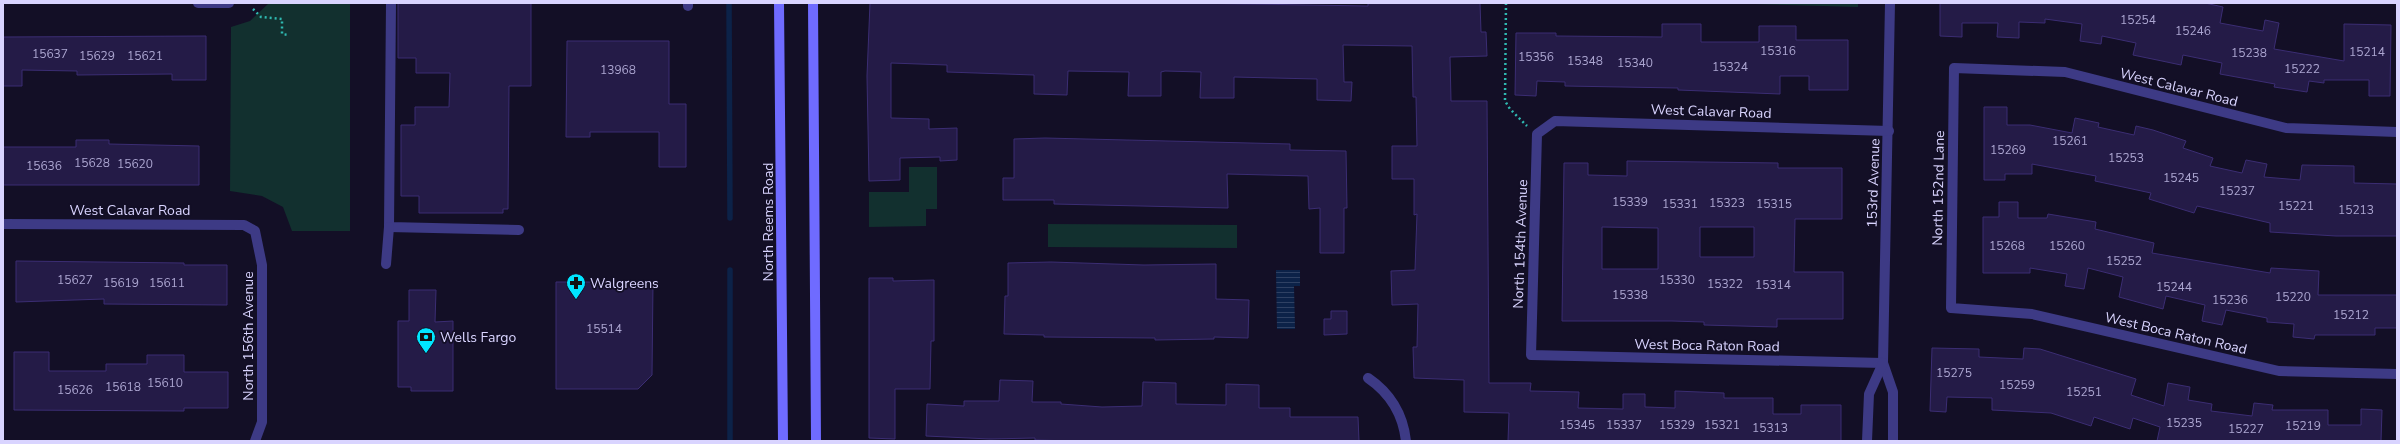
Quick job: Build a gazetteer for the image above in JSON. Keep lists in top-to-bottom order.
{
  "streets": {
    "main road": ["North Reems Road"],
    "street": [
      "West Calavar Road",
      "153rd Avenue",
      "North 152nd Lane",
      "North 154th Avenue",
      "West Boca Raton Road",
      "North 156th Avenue"
    ]
  },
  "crossings": [
    ["West Calavar Road", "153rd Avenue"],
    ["West Calavar Road", "North 152nd Lane"],
    ["West Calavar Road", "North 154th Avenue"],
    ["West Calavar Road", "North 156th Avenue"],
    ["153rd Avenue", "West Boca Raton Road"],
    ["North 152nd Lane", "West Boca Raton Road"],
    ["North 154th Avenue", "West Boca Raton Road"]
  ],
  "places": {
    "pharmacy": ["Walgreens"],
    "bank": ["Wells Fargo"]
  },
  "house_numbers": [
    "15254",
    "15246",
    "15316",
    "15214",
    "15238",
    "15637",
    "15629",
    "15621",
    "15356",
    "15348",
    "15340",
    "15324",
    "15222",
    "13968",
    "15261",
    "15269",
    "15253",
    "15628",
    "15620",
    "15636",
    "15245",
    "15237",
    "15339",
    "15323",
    "15331",
    "15315",
    "15221",
    "15213",
    "15268",
    "15260",
    "15252",
    "15627",
    "15330",
    "15619",
    "15611",
    "15322",
    "15314",
    "15244",
    "15338",
    "15220",
    "15236",
    "15212",
    "15514",
    "15275",
    "15610",
    "15259",
    "15618",
    "15626",
    "15251",
    "15235",
    "15345",
    "15337",
    "15329",
    "15321",
    "15219",
    "15313",
    "15227"
  ]
}
